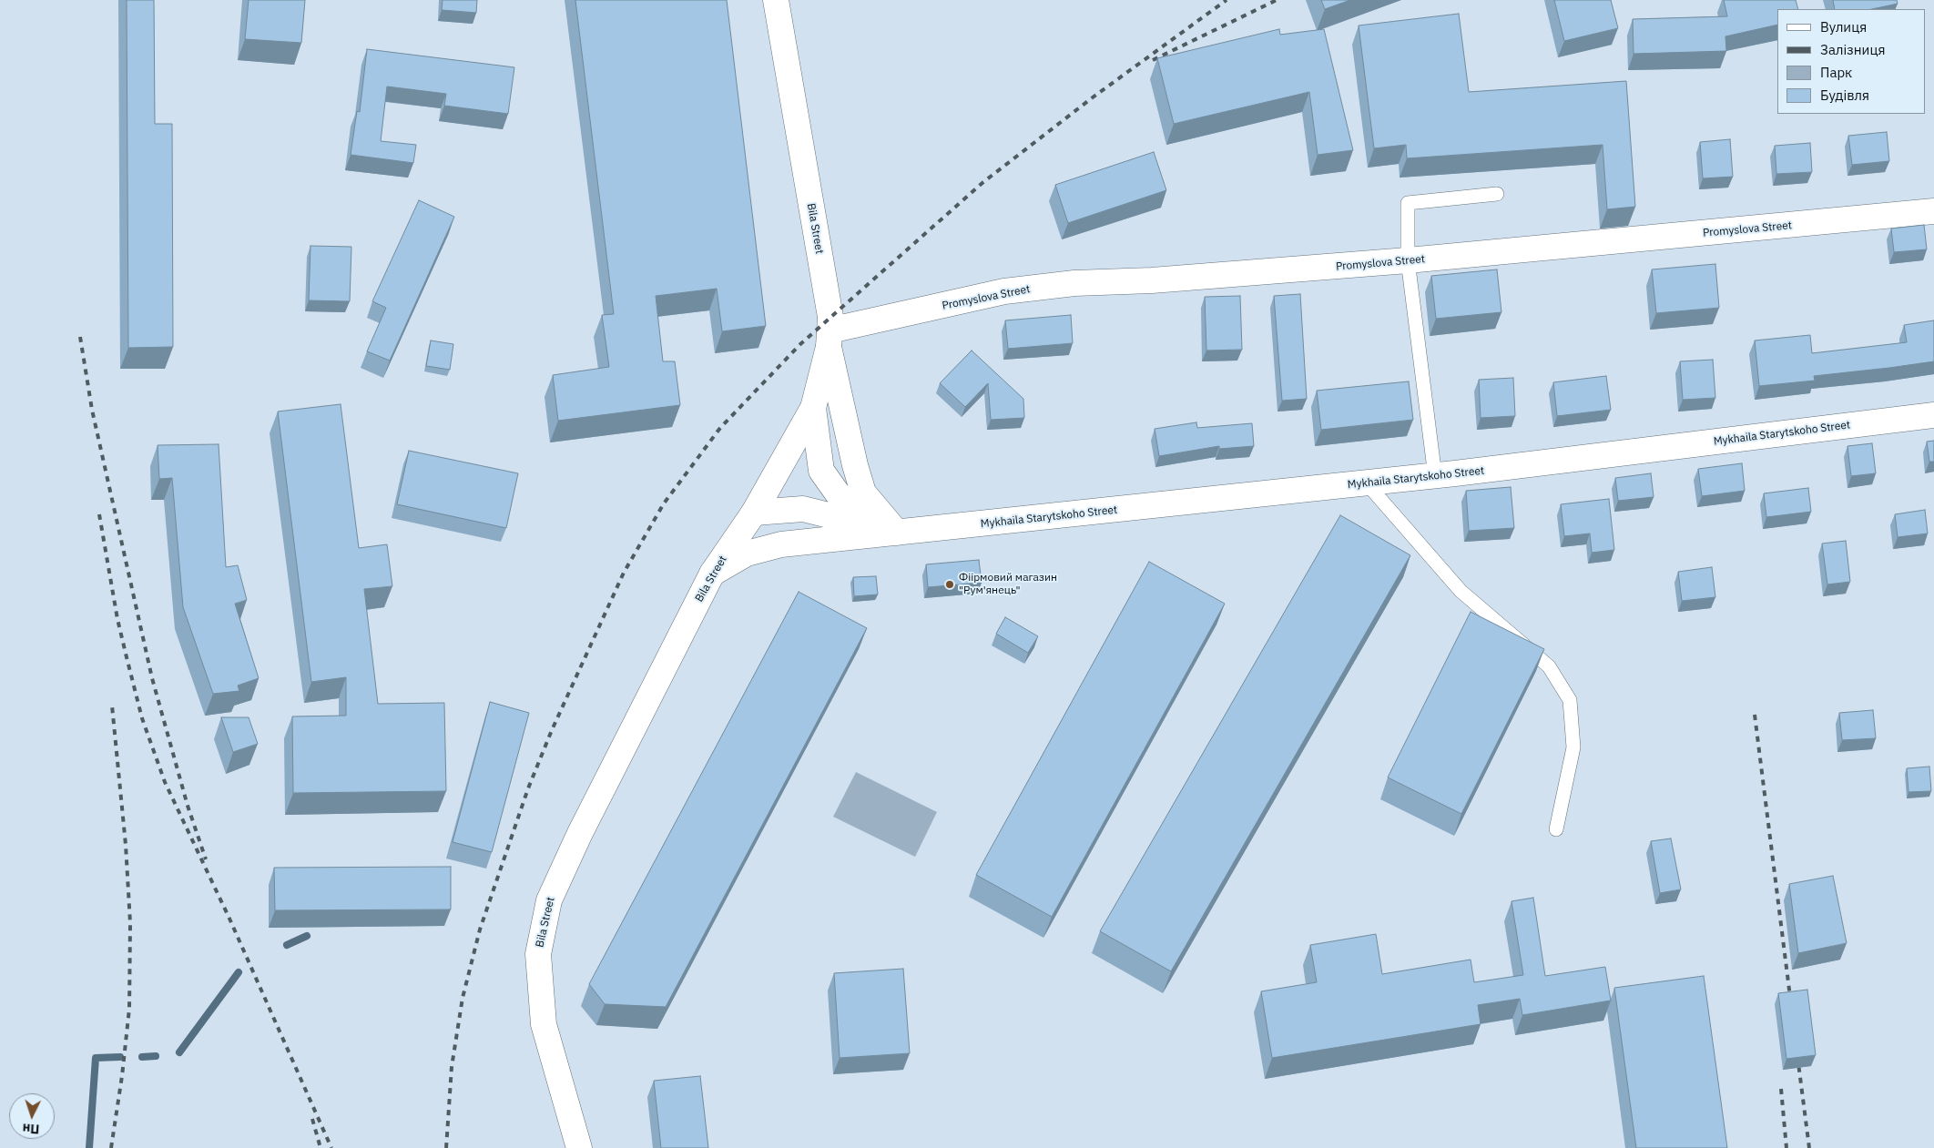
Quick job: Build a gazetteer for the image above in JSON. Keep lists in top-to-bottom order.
{
  "streets": {
    "street": ["Bila Street", "Promyslova Street", "Mykhaila Starytskoho Street"]
  },
  "crossings": [
    ["Bila Street", "Promyslova Street"],
    ["Bila Street", "Mykhaila Starytskoho Street"]
  ],
  "places": ["Фіірмовий магазин \"Рум'янець\""],
  "legend": [
    "Вулиця",
    "Залізниця",
    "Парк",
    "Будівля"
  ],
  "north": "bottom"
}
